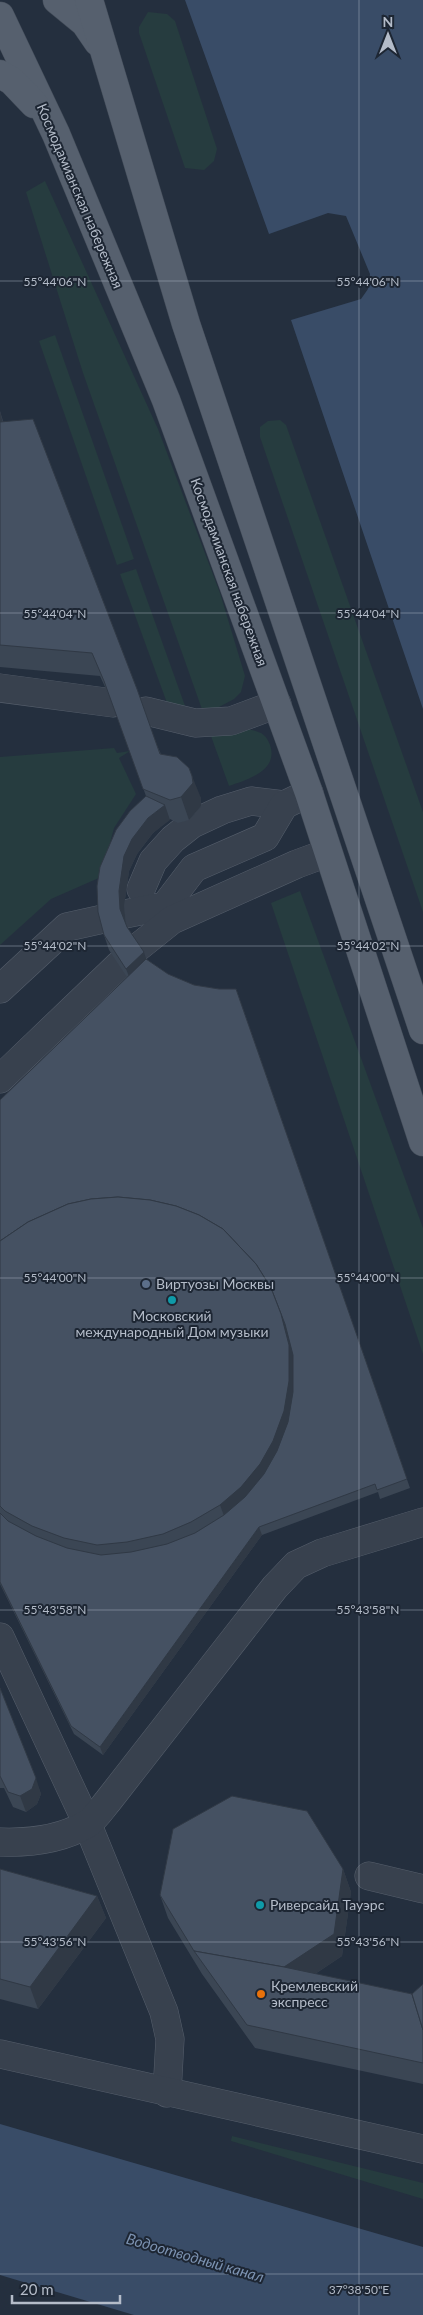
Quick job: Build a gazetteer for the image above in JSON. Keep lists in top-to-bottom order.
{
  "streets": {
    "main road": ["Космодамианская набережная"]
  },
  "water": ["Водоотводный канал"],
  "places": [
    "Виртуозы Москвы",
    "Московский международный Дом музыки",
    "Риверсайд Тауэрс",
    "Кремлевский экспресс"
  ],
  "scale_bar": "20 m",
  "north": "top",
  "coordinates": [
    "55°44'06\"N",
    "55°44'04\"N",
    "55°44'02\"N",
    "55°44'00\"N",
    "55°43'58\"N",
    "55°43'56\"N",
    "37°38'50\"E"
  ]
}
